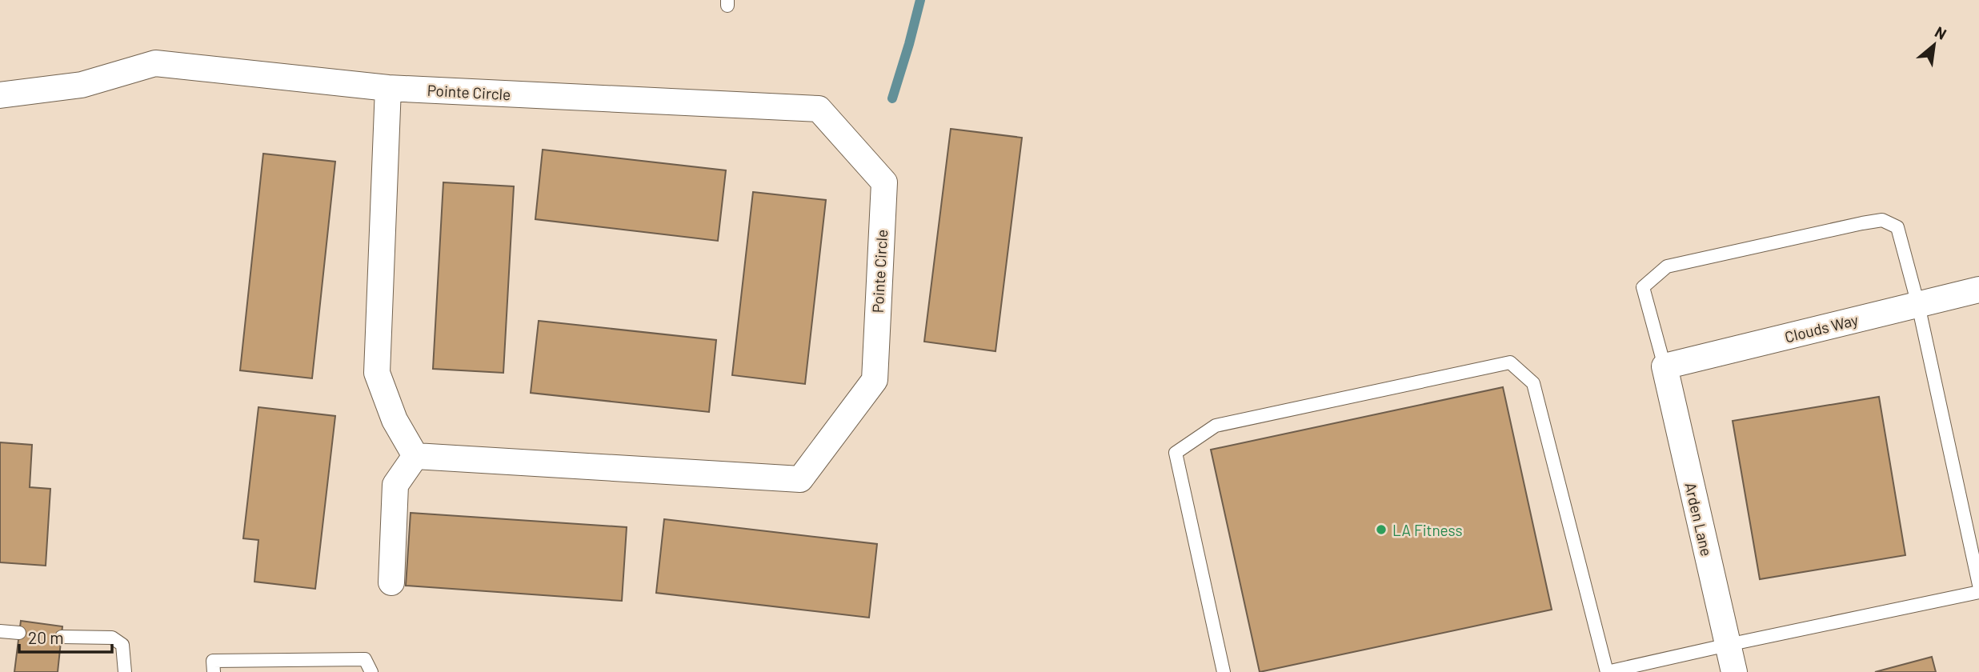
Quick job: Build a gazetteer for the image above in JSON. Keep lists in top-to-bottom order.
{
  "streets": {
    "street": ["Pointe Circle", "Clouds Way", "Arden Lane"]
  },
  "crossings": [
    ["Clouds Way", "Arden Lane"]
  ],
  "places": ["LA Fitness"],
  "scale_bar": "20 m",
  "north": "top right"
}
